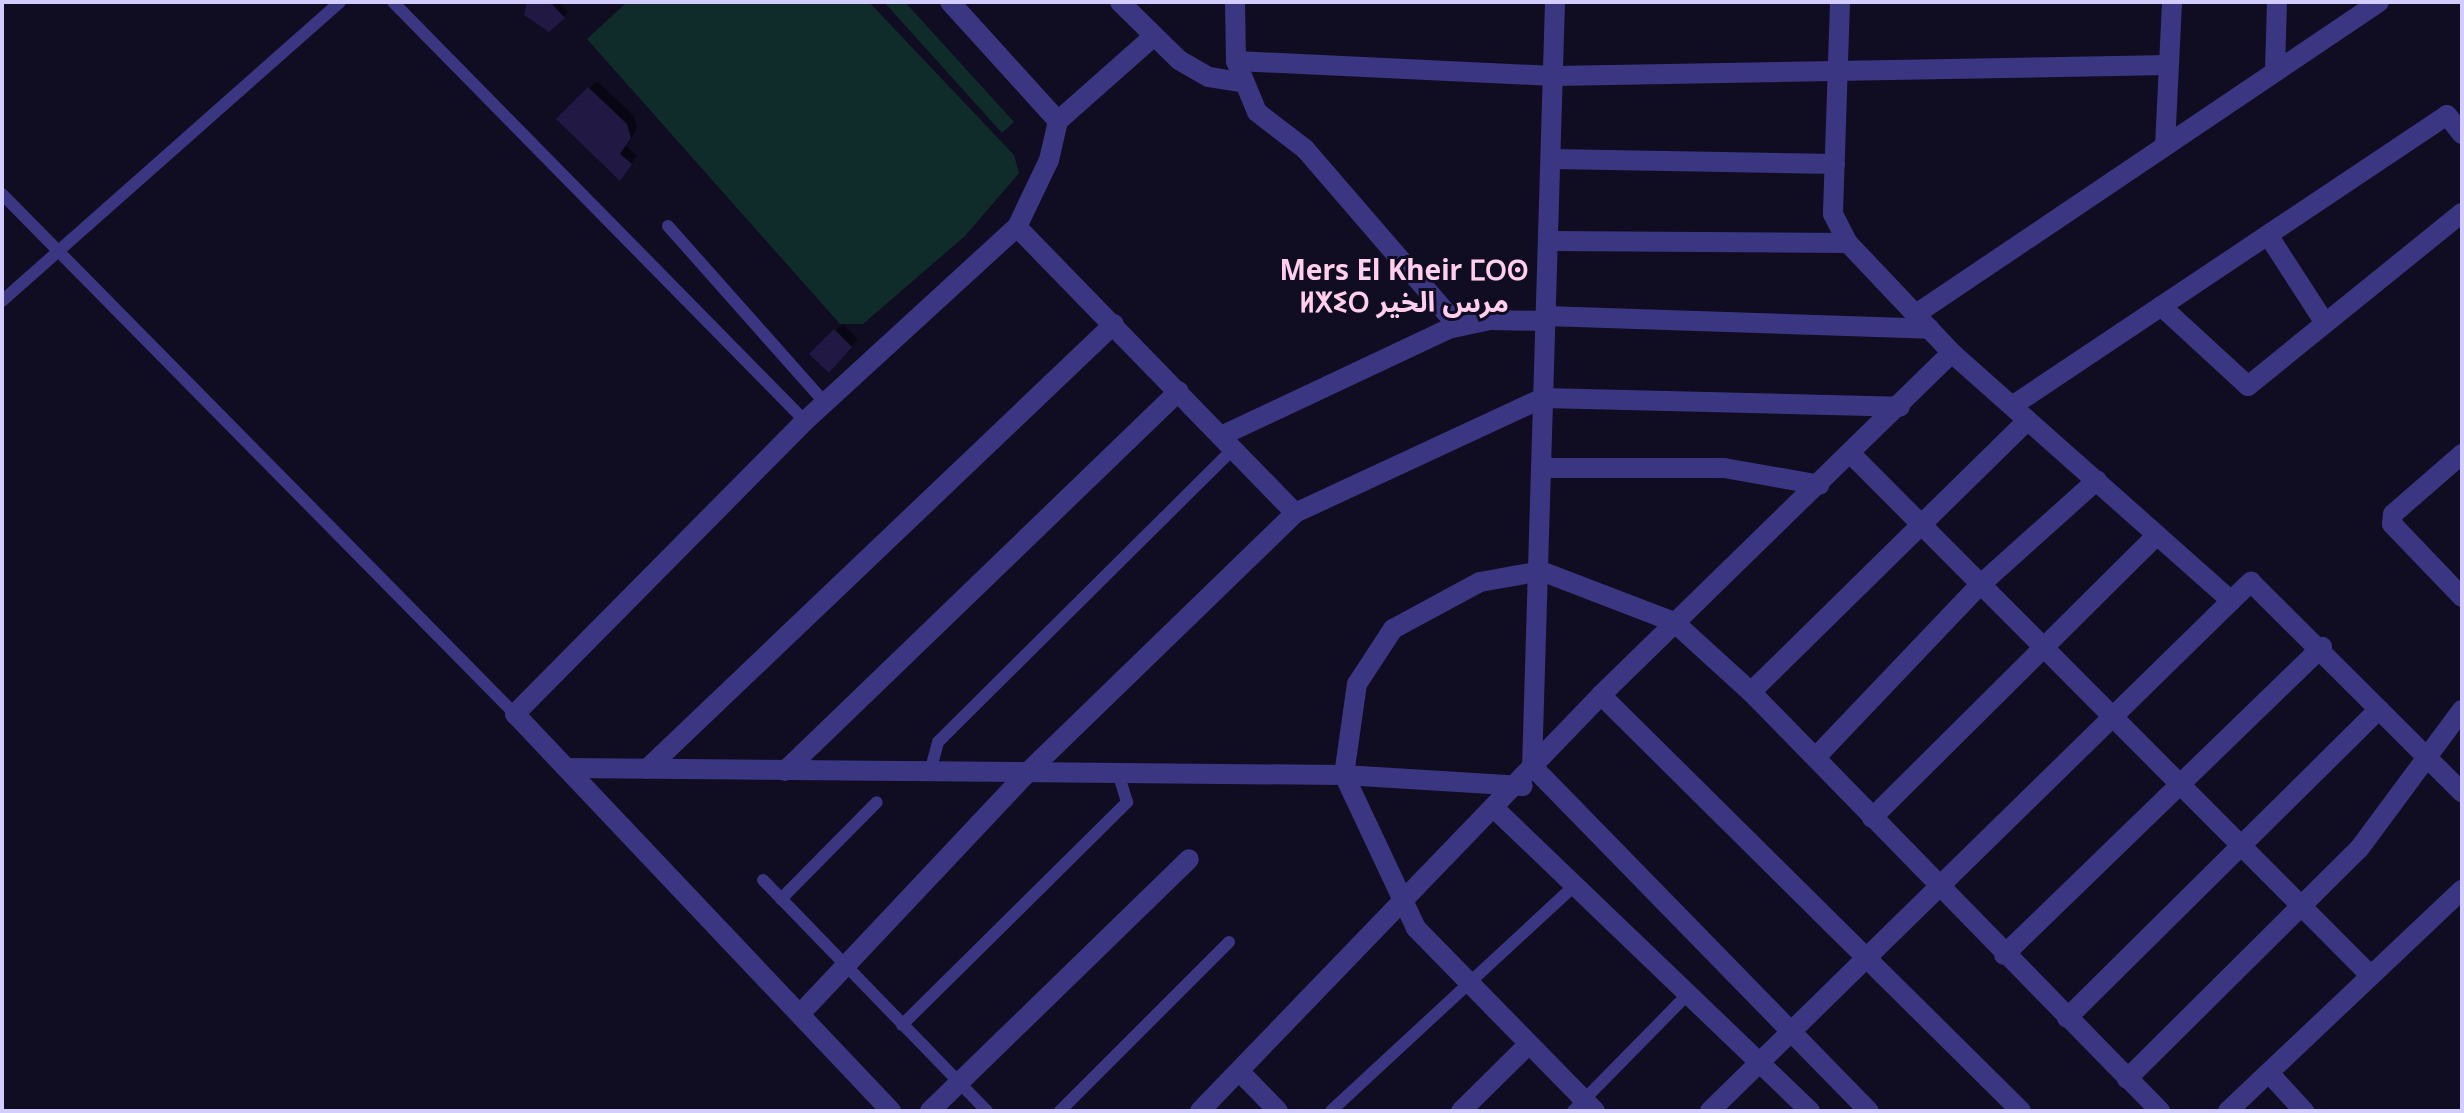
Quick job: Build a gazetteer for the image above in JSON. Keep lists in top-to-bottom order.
{
  "districts": ["Mers El Kheir ⵎⵔⵙ ⵍⵅⵉⵔ مرس الخير"]
}
